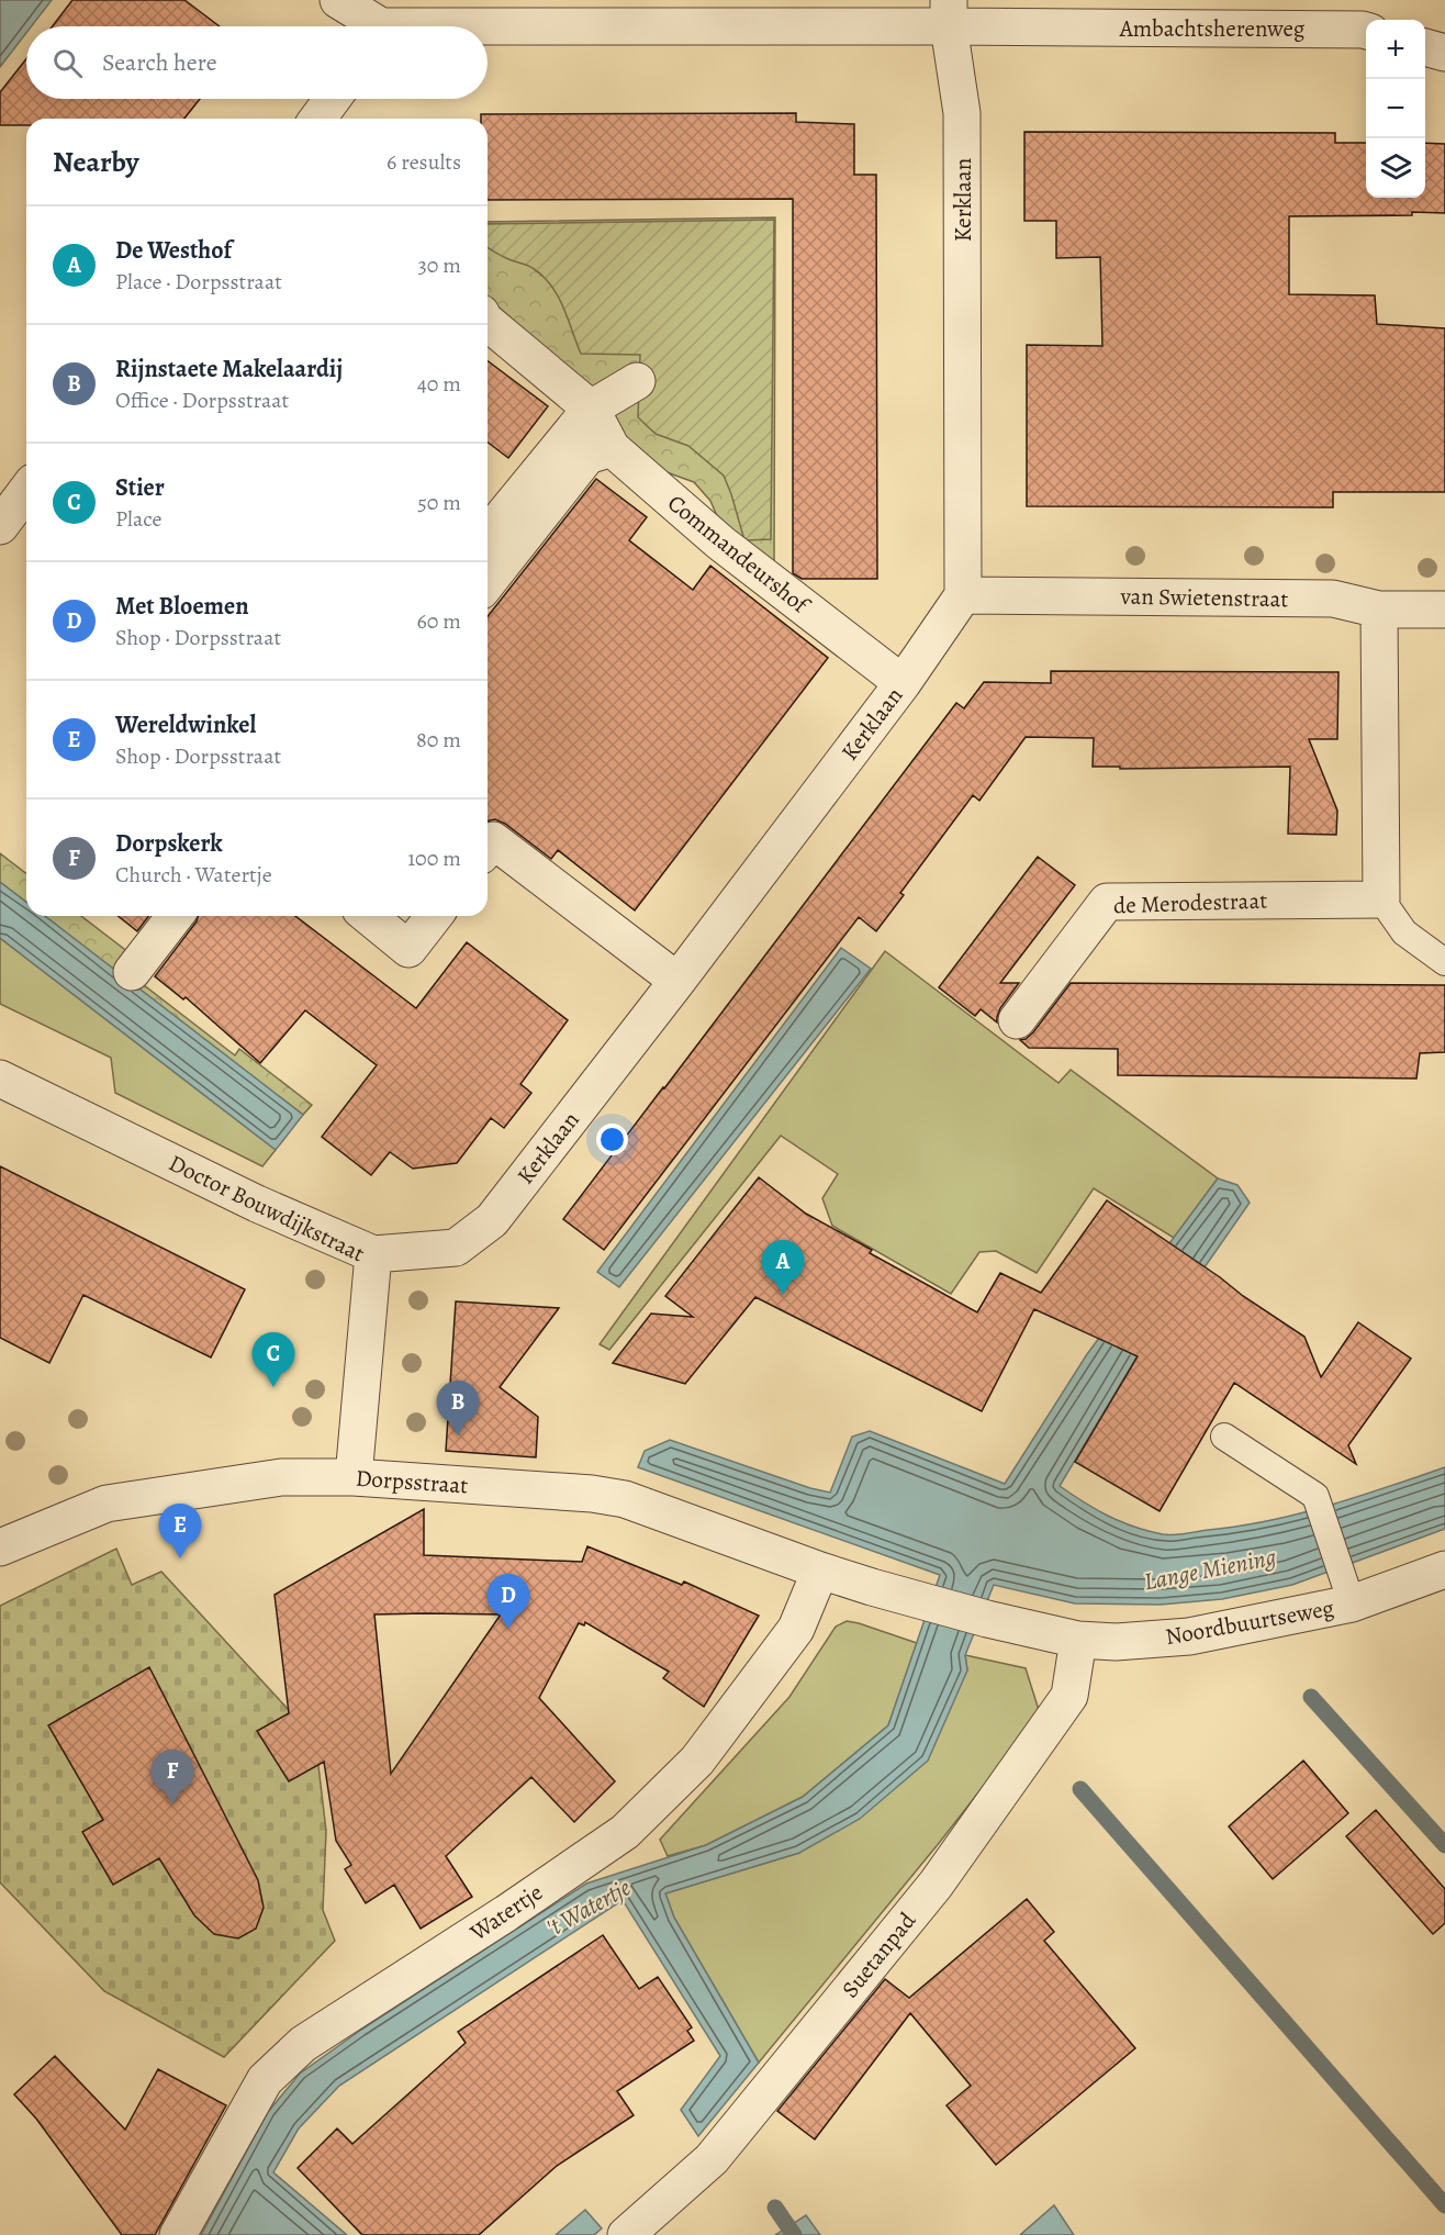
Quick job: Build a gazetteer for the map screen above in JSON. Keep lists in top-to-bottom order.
{
  "streets": {
    "street": [
      "Ambachtsherenweg",
      "Kerklaan",
      "Commandeurshof",
      "van Swietenstraat",
      "de Merodestraat",
      "Doctor Bouwdijkstraat",
      "Dorpsstraat",
      "Noordbuurtseweg",
      "Watertje",
      "Suetanpad"
    ]
  },
  "crossings": [
    ["Ambachtsherenweg", "Kerklaan"],
    ["Kerklaan", "Commandeurshof"],
    ["Kerklaan", "van Swietenstraat"],
    ["Kerklaan", "Doctor Bouwdijkstraat"],
    ["Doctor Bouwdijkstraat", "Dorpsstraat"],
    ["Dorpsstraat", "Noordbuurtseweg"],
    ["Dorpsstraat", "Watertje"],
    ["Noordbuurtseweg", "Watertje"],
    ["Noordbuurtseweg", "Suetanpad"]
  ],
  "water": ["Lange Miening", "'t Watertje"],
  "page": {
    "map_buttons": ["+", "−"],
    "search": "Search here",
    "heading": ["Nearby", "6 results"],
    "list": [
      {
        "mark": "A",
        "name": "De Westhof",
        "note": "Place · Dorpsstraat",
        "value": "30 m"
      },
      {
        "mark": "B",
        "name": "Rijnstaete Makelaardij",
        "note": "Office · Dorpsstraat",
        "value": "40 m"
      },
      {
        "mark": "C",
        "name": "Stier",
        "note": "Place",
        "value": "50 m"
      },
      {
        "mark": "D",
        "name": "Met Bloemen",
        "note": "Shop · Dorpsstraat",
        "value": "60 m"
      },
      {
        "mark": "E",
        "name": "Wereldwinkel",
        "note": "Shop · Dorpsstraat",
        "value": "80 m"
      },
      {
        "mark": "F",
        "name": "Dorpskerk",
        "note": "Church · Watertje",
        "value": "100 m"
      }
    ],
    "pins": [
      "A",
      "C",
      "B",
      "E",
      "D",
      "F"
    ]
  }
}
